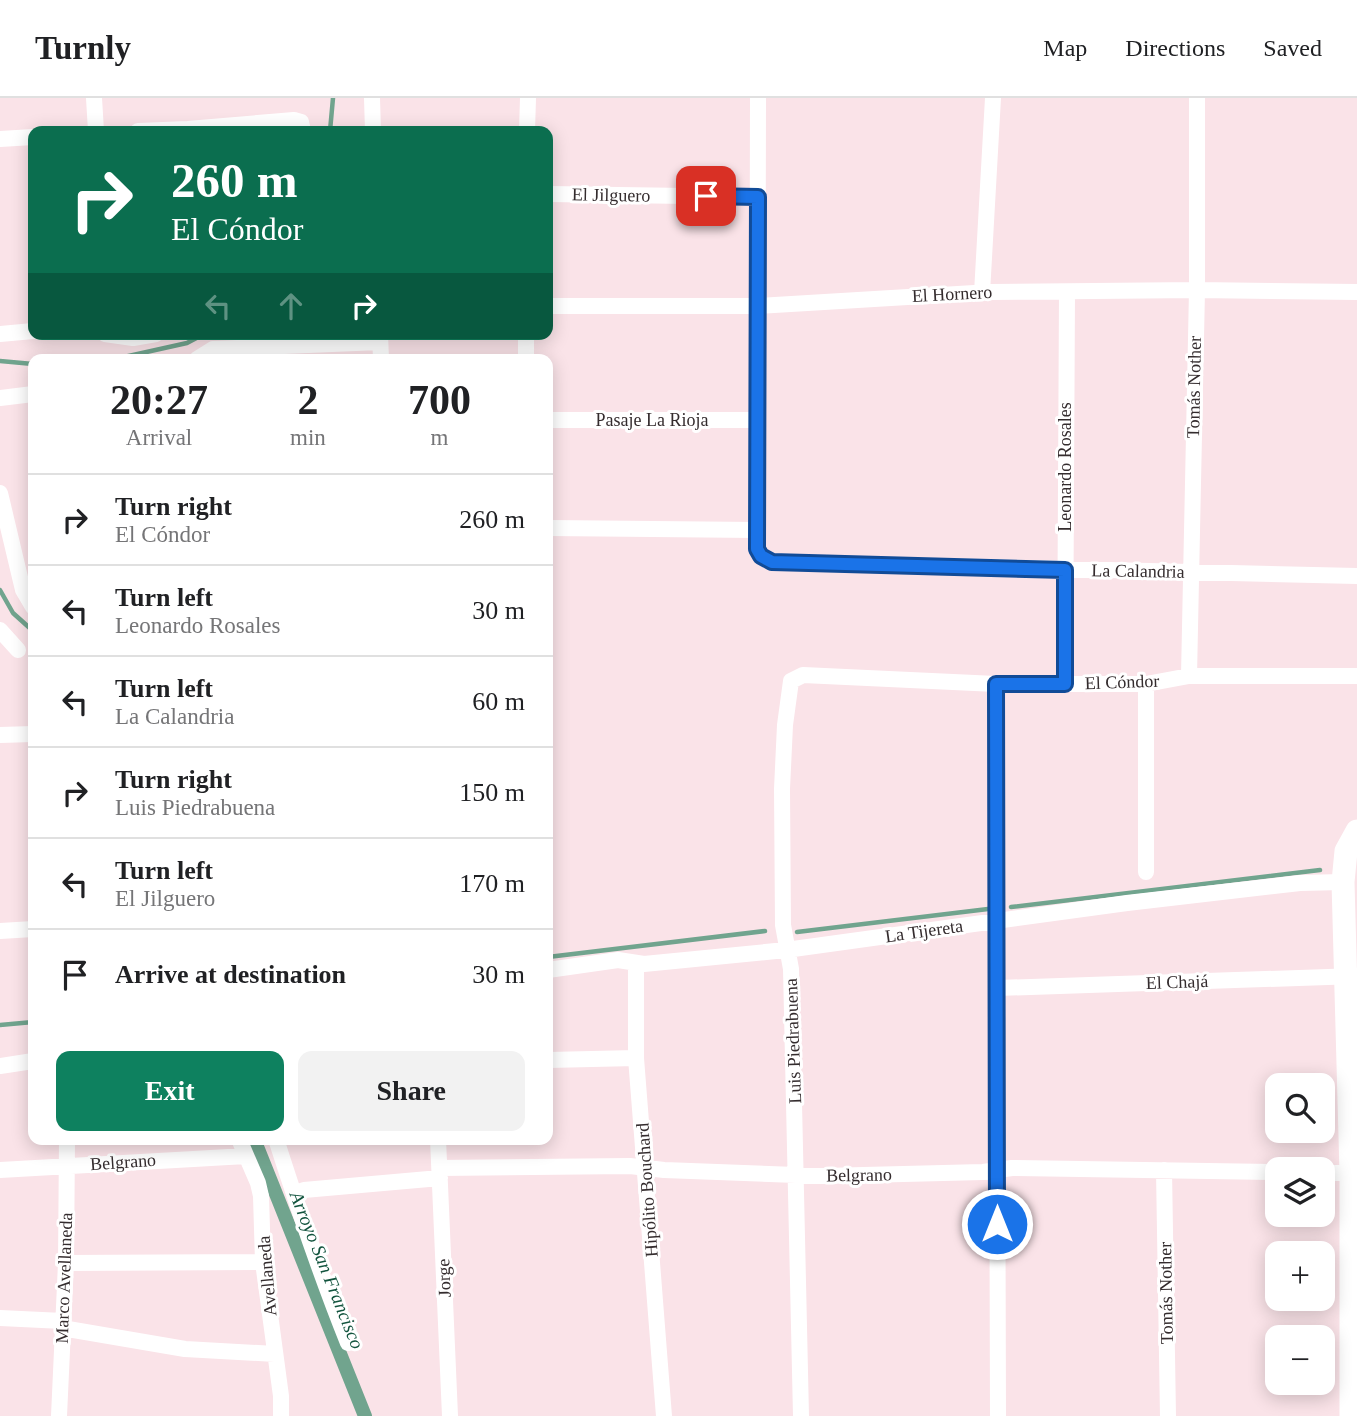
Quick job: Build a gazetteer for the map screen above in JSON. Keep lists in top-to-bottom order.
{
  "streets": {
    "street": [
      "El Jilguero",
      "El Hornero",
      "Tomás Nother",
      "Pasaje La Rioja",
      "Leonardo Rosales",
      "La Calandria",
      "El Cóndor",
      "La Tijereta",
      "El Chajá",
      "Luis Piedrabuena",
      "Belgrano",
      "Hipólito Bouchard",
      "Avellaneda",
      "Marco Avellaneda",
      "Jorge"
    ]
  },
  "crossings": [
    ["El Hornero", "Tomás Nother"],
    ["El Hornero", "Leonardo Rosales"],
    ["Tomás Nother", "La Calandria"],
    ["Tomás Nother", "El Cóndor"],
    ["Tomás Nother", "Belgrano"],
    ["Leonardo Rosales", "La Calandria"],
    ["Leonardo Rosales", "El Cóndor"],
    ["El Cóndor", "Luis Piedrabuena"],
    ["La Tijereta", "Luis Piedrabuena"],
    ["La Tijereta", "Hipólito Bouchard"],
    ["Luis Piedrabuena", "Belgrano"],
    ["Belgrano", "Hipólito Bouchard"],
    ["Belgrano", "Avellaneda"],
    ["Belgrano", "Marco Avellaneda"],
    ["Belgrano", "Jorge"]
  ],
  "water": ["Arroyo San Francisco"],
  "page": {
    "header": "Turnly",
    "nav": ["Map", "Directions", "Saved"],
    "turn": ["260 m", "El Cóndor"],
    "eta": [
      "20:27",
      "Arrival",
      "2",
      "min",
      "700",
      "m"
    ],
    "list": [
      {
        "name": "Turn right",
        "note": "El Cóndor",
        "value": "260 m"
      },
      {
        "name": "Turn left",
        "note": "Leonardo Rosales",
        "value": "30 m"
      },
      {
        "name": "Turn left",
        "note": "La Calandria",
        "value": "60 m"
      },
      {
        "name": "Turn right",
        "note": "Luis Piedrabuena",
        "value": "150 m"
      },
      {
        "name": "Turn left",
        "note": "El Jilguero",
        "value": "170 m"
      },
      {
        "name": "Arrive at destination",
        "value": "30 m"
      }
    ],
    "buttons": ["Exit", "Share"],
    "map_buttons": ["+", "−"]
  }
}
